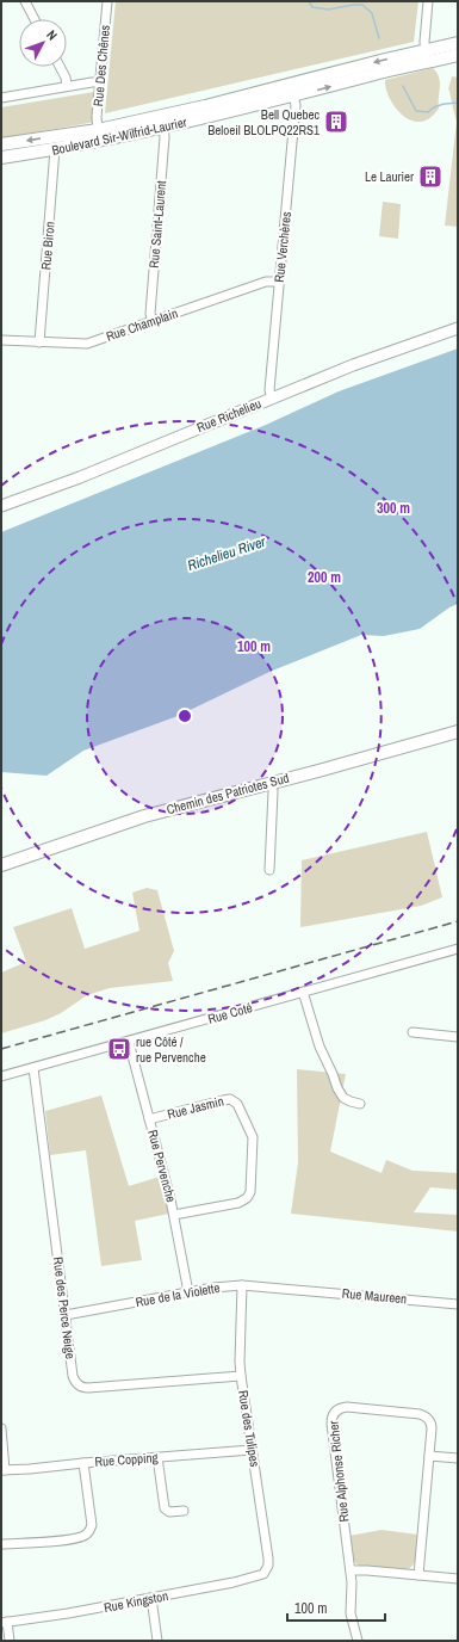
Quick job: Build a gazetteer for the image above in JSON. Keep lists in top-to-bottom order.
{
  "streets": {
    "main road": ["Boulevard Sir-Wilfrid-Laurier", "Rue Richelieu", "Chemin des Patriotes Sud"],
    "street": [
      "Rue Des Chênes",
      "Rue Saint-Laurent",
      "Rue Biron",
      "Rue Verchères",
      "Rue Champlain",
      "Rue Coté",
      "Rue Jasmin",
      "Rue Pervenche",
      "Rue de la Violette",
      "Rue Maureen",
      "Rue des Perce Neige",
      "Rue des Tulipes",
      "Rue Copping",
      "Rue Alphonse Richer",
      "Rue Kingston"
    ]
  },
  "crossings": [
    ["Rue Des Chênes", "Boulevard Sir-Wilfrid-Laurier"],
    ["Boulevard Sir-Wilfrid-Laurier", "Rue Saint-Laurent"],
    ["Boulevard Sir-Wilfrid-Laurier", "Rue Biron"],
    ["Boulevard Sir-Wilfrid-Laurier", "Rue Verchères"],
    ["Rue Saint-Laurent", "Rue Champlain"],
    ["Rue Biron", "Rue Champlain"],
    ["Rue Verchères", "Rue Champlain"],
    ["Rue Verchères", "Rue Richelieu"],
    ["Rue Coté", "Rue Pervenche"],
    ["Rue Coté", "Rue des Perce Neige"],
    ["Rue Jasmin", "Rue Pervenche"],
    ["Rue Pervenche", "Rue de la Violette"],
    ["Rue de la Violette", "Rue Maureen"],
    ["Rue de la Violette", "Rue des Perce Neige"],
    ["Rue de la Violette", "Rue des Tulipes"],
    ["Rue des Perce Neige", "Rue des Tulipes"],
    ["Rue des Tulipes", "Rue Copping"],
    ["Rue des Tulipes", "Rue Kingston"]
  ],
  "water": ["Richelieu River"],
  "places": {
    "building": ["Bell Quebec Beloeil BLOLPQ22RS1", "Le Laurier"],
    "bus stop": ["rue Côté / rue Pervenche"]
  },
  "scale_bar": "100 m",
  "north": "top right",
  "rings": ["300 m", "200 m", "100 m"]
}
